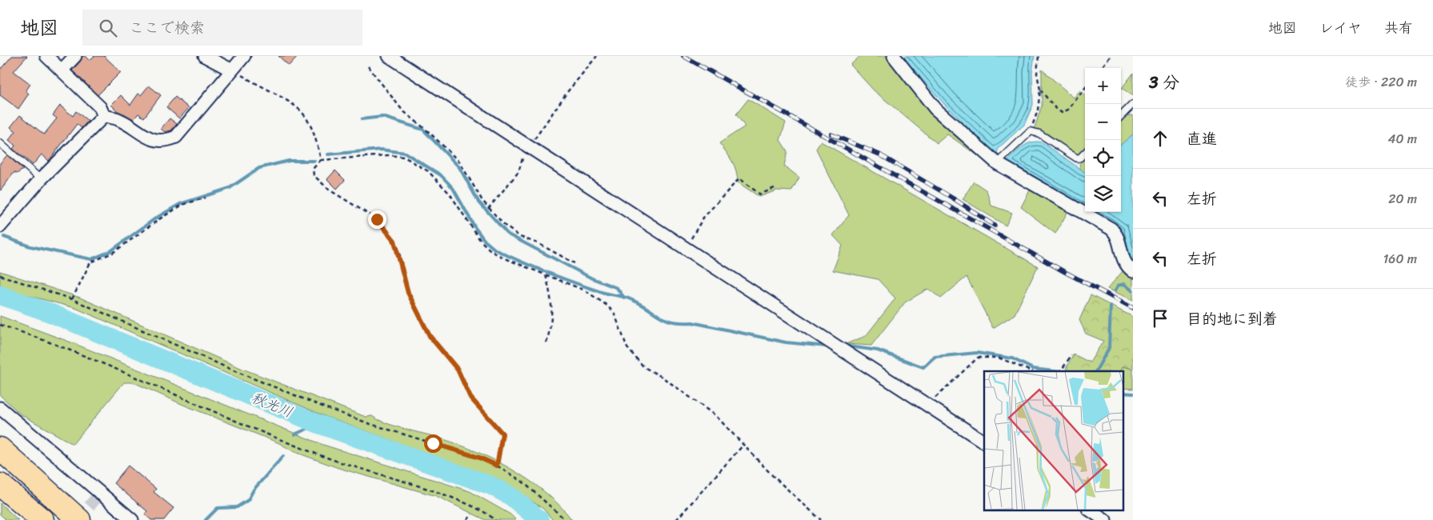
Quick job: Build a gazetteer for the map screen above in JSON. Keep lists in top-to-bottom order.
{
  "water": ["秋光川"],
  "page": {
    "header": "地図",
    "search": "ここで検索",
    "nav": ["地図", "レイヤ", "共有"],
    "heading": ["3 分", "徒歩 · 220 m"],
    "map_buttons": ["+", "−"],
    "list": [
      ["直進", "40 m"],
      ["左折", "20 m"],
      ["左折", "160 m"],
      "目的地に到着"
    ]
  }
}
